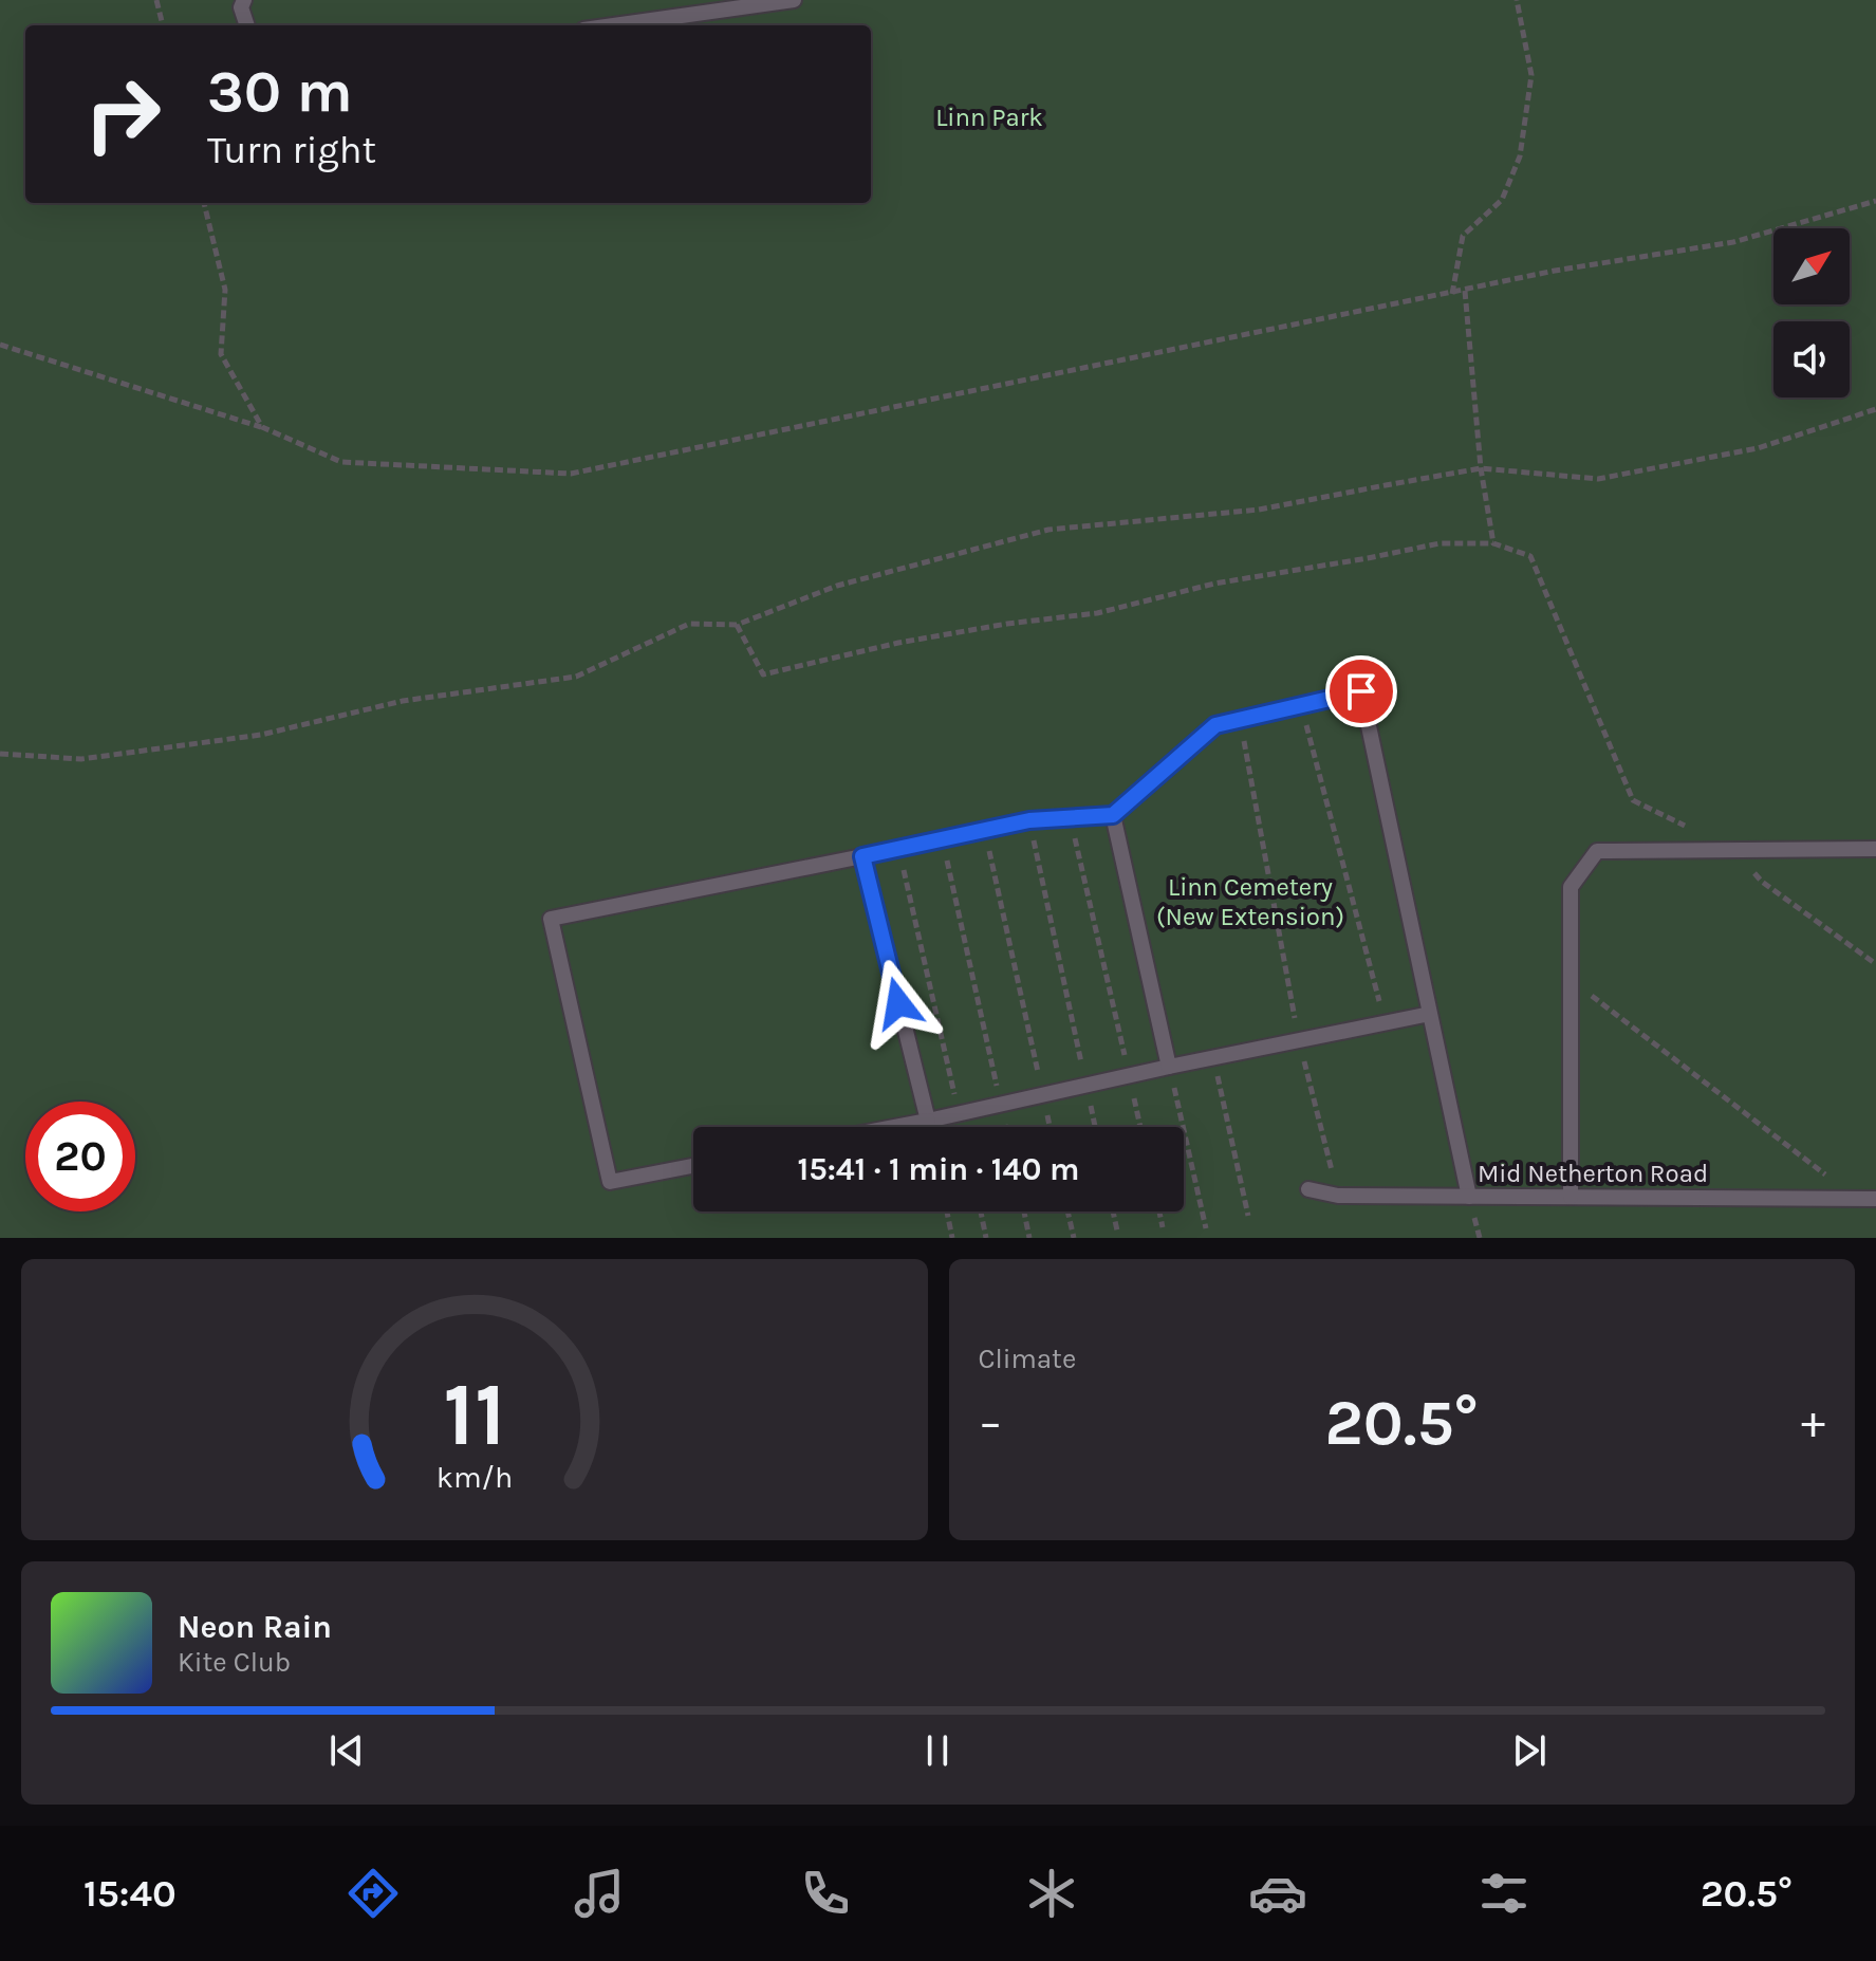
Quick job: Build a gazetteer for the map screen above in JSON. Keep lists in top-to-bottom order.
{
  "streets": {
    "lane": ["Mid Netherton Road"]
  },
  "parks": ["Linn Park", "Linn Cemetery (New Extension)"],
  "north": "top right",
  "page": {
    "turn": ["30 m", "Turn right"],
    "limit": "20",
    "trip": "15:41 · 1 min · 140 m",
    "tile": "Climate",
    "heat": ["−", "20.5°", "+"],
    "song": ["Neon Rain", "Kite Club"],
    "tabs": ["15:40", "20.5°"],
    "gauge": ["11", "km/h"]
  }
}
